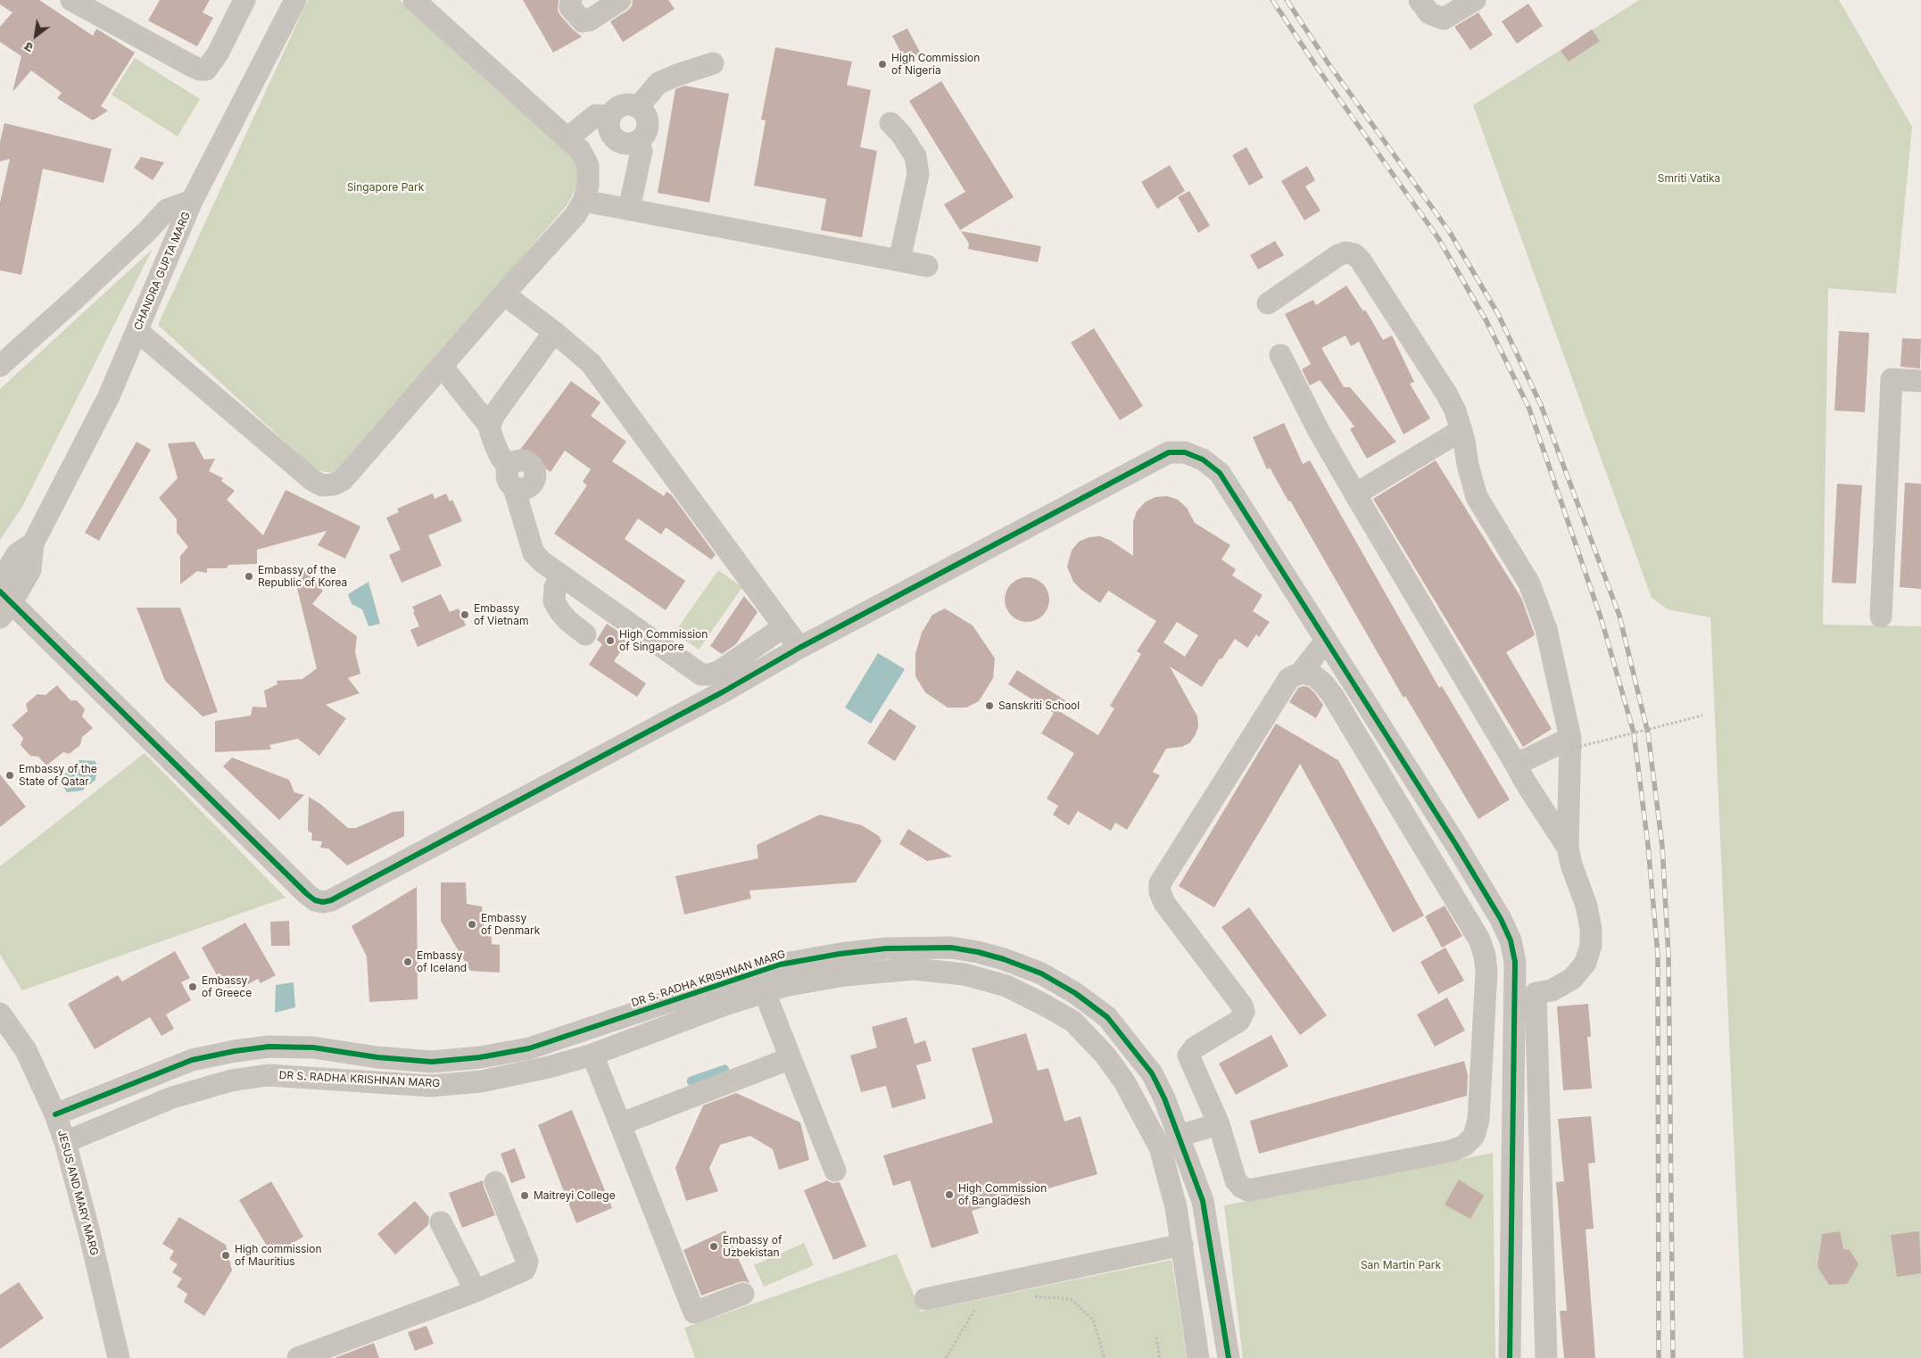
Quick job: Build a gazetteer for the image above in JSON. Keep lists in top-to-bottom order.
{
  "streets": {
    "street": ["CHANDRA GUPTA MARG", "DR S. RADHA KRISHNAN MARG", "JESUS AND MARY MARG"]
  },
  "crossings": [
    ["DR S. RADHA KRISHNAN MARG", "JESUS AND MARY MARG"]
  ],
  "parks": ["Smriti Vatika", "Singapore Park", "San Martin Park"],
  "places": [
    "High Commission of Nigeria",
    "Embassy of the Republic of Korea",
    "Embassy of Vietnam",
    "High Commission of Singapore",
    "Sanskriti School",
    "Embassy of the State of Qatar",
    "Embassy of Denmark",
    "Embassy of Iceland",
    "Embassy of Greece",
    "High Commission of Bangladesh",
    "Maitreyi College",
    "Embassy of Uzbekistan",
    "High commission of Mauritius"
  ],
  "north": "bottom left"
}
